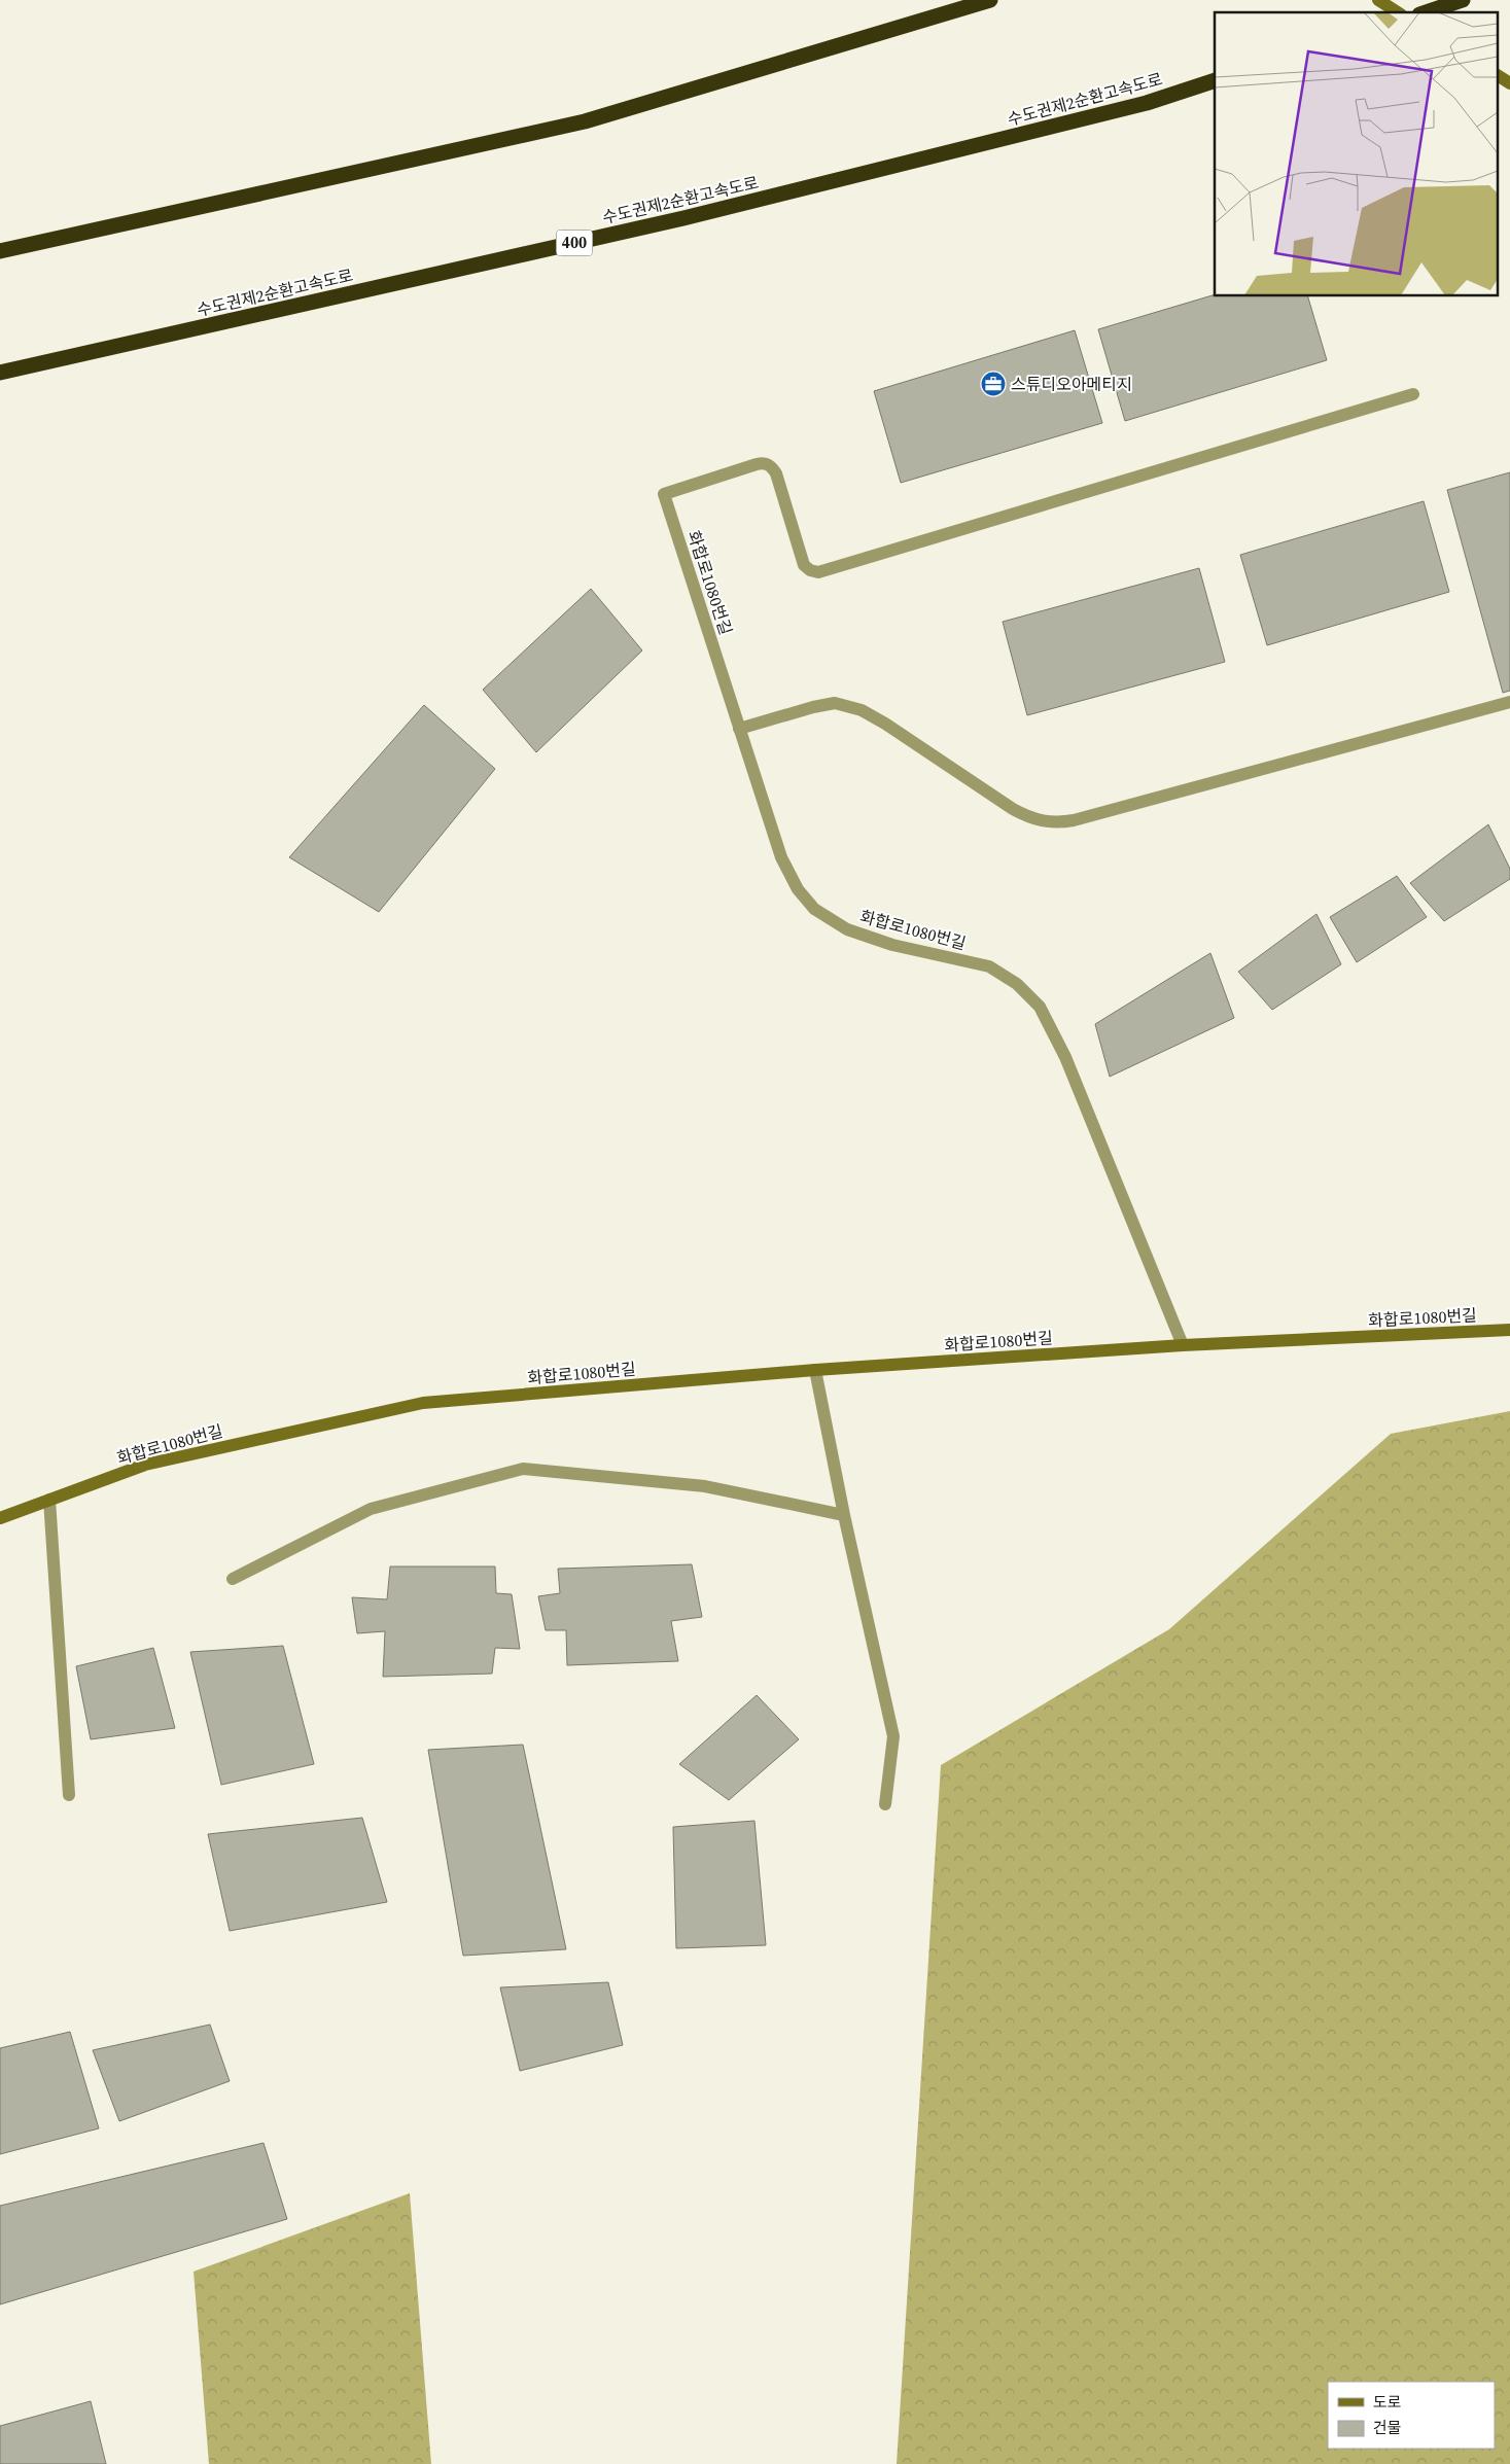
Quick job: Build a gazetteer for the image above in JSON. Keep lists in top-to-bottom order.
{
  "streets": {
    "highway": ["수도권제2순환고속도로", "400"],
    "street": ["화합로1080번길"]
  },
  "places": {
    "office": ["스튜디오아메티지"]
  },
  "legend": ["도로", "건물"]
}
